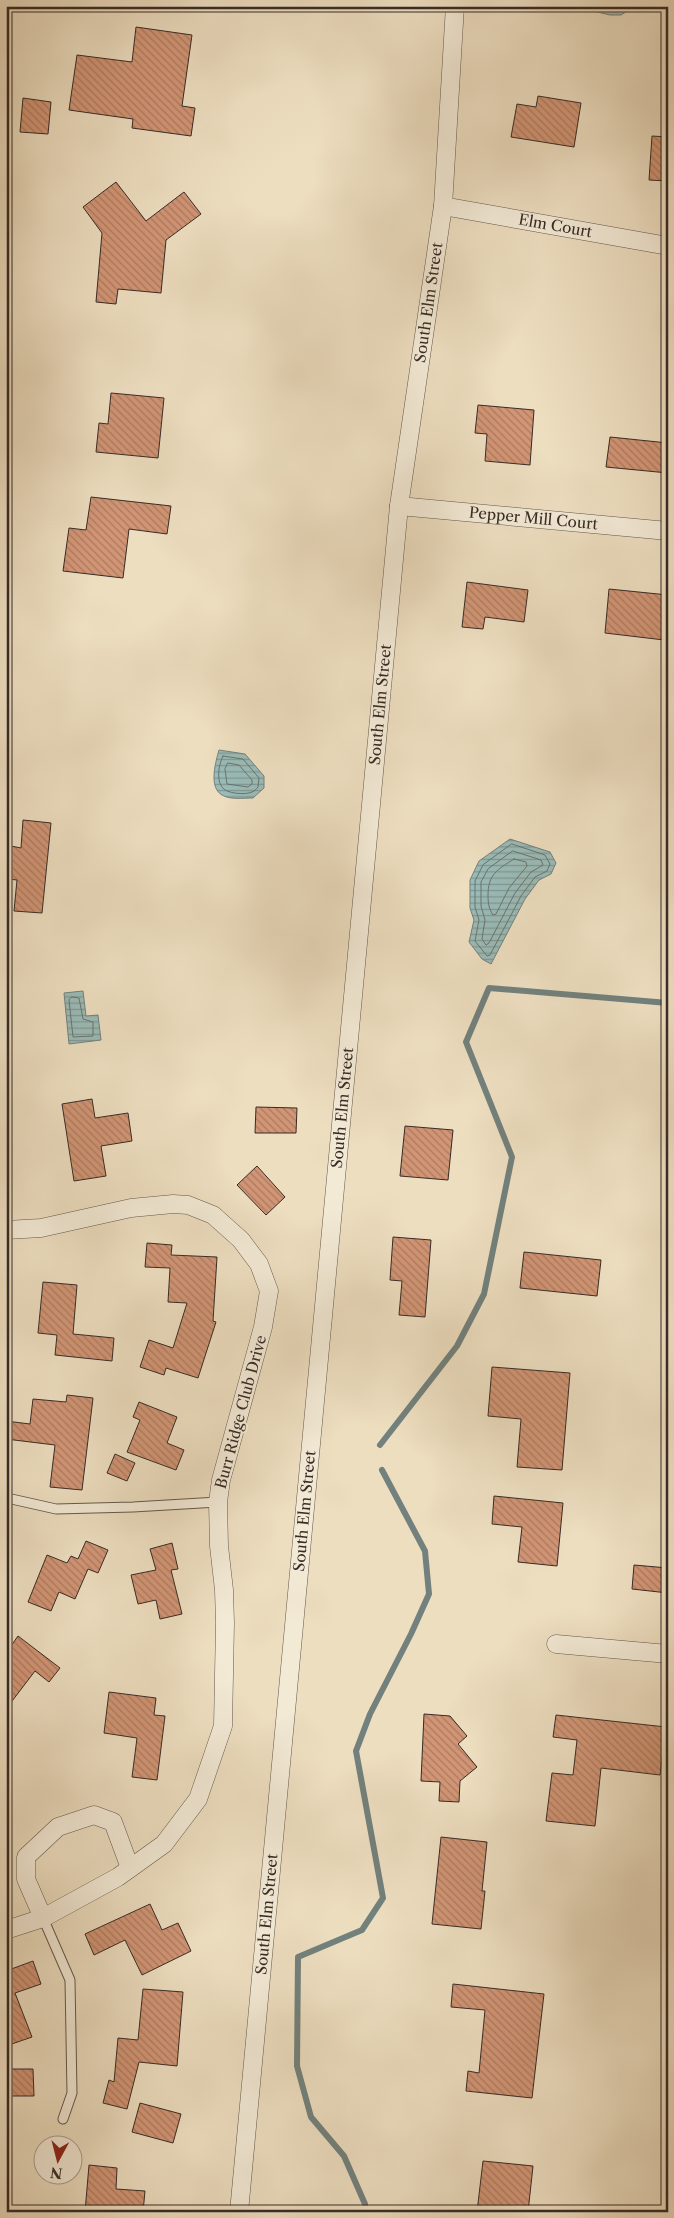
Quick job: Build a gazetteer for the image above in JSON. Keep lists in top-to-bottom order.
{
  "streets": {
    "street": [
      "Elm Court",
      "South Elm Street",
      "Pepper Mill Court",
      "Burr Ridge Club Drive"
    ]
  },
  "crossings": [
    ["Elm Court", "South Elm Street"],
    ["South Elm Street", "Pepper Mill Court"]
  ],
  "north": "bottom"
}
